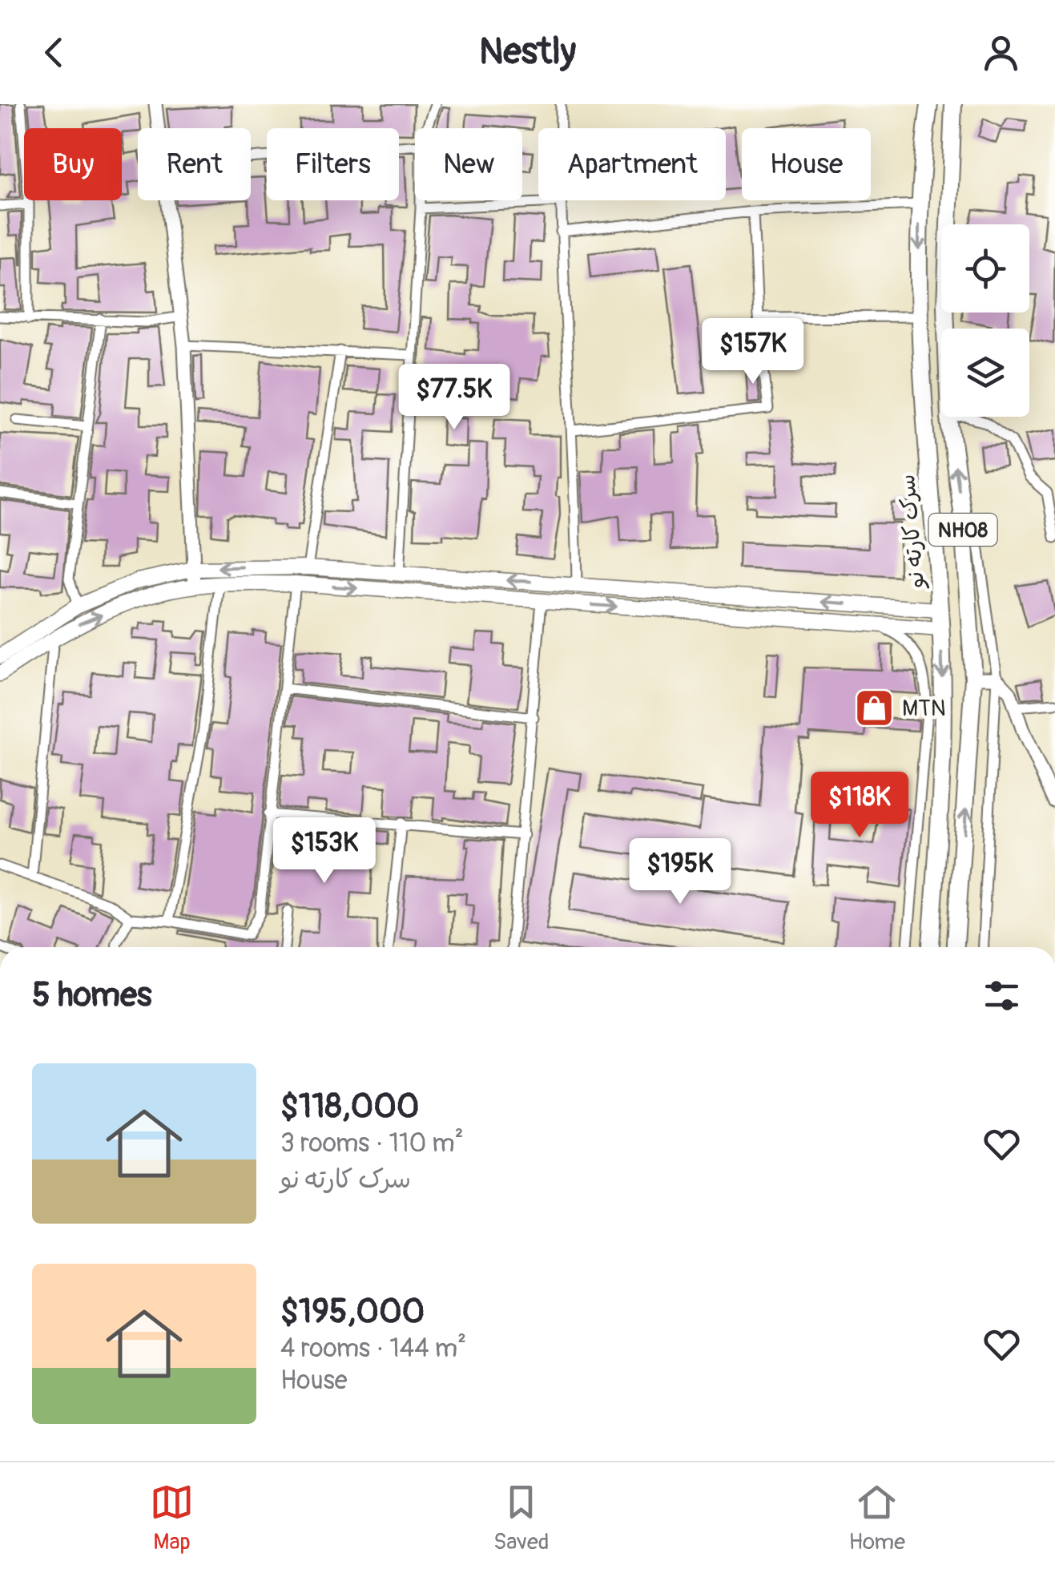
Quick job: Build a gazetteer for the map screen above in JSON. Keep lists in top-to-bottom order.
{
  "streets": {
    "highway": ["NH08", "سرک کارته نو"]
  },
  "places": {
    "shop": ["MTN"]
  },
  "page": {
    "header": "Nestly",
    "chip": [
      "Buy",
      "Rent",
      "Filters",
      "New",
      "Apartment",
      "House"
    ],
    "price": [
      "$157K",
      "$77.5K",
      "$118K",
      "$153K",
      "$195K"
    ],
    "heading": "5 homes",
    "list": [
      {
        "name": "$118,000",
        "note": "3 rooms · 110 m² · سرک کارته نو"
      },
      {
        "name": "$195,000",
        "note": "4 rooms · 144 m² · House"
      }
    ],
    "tabs": ["Map", "Saved", "Home"]
  }
}
